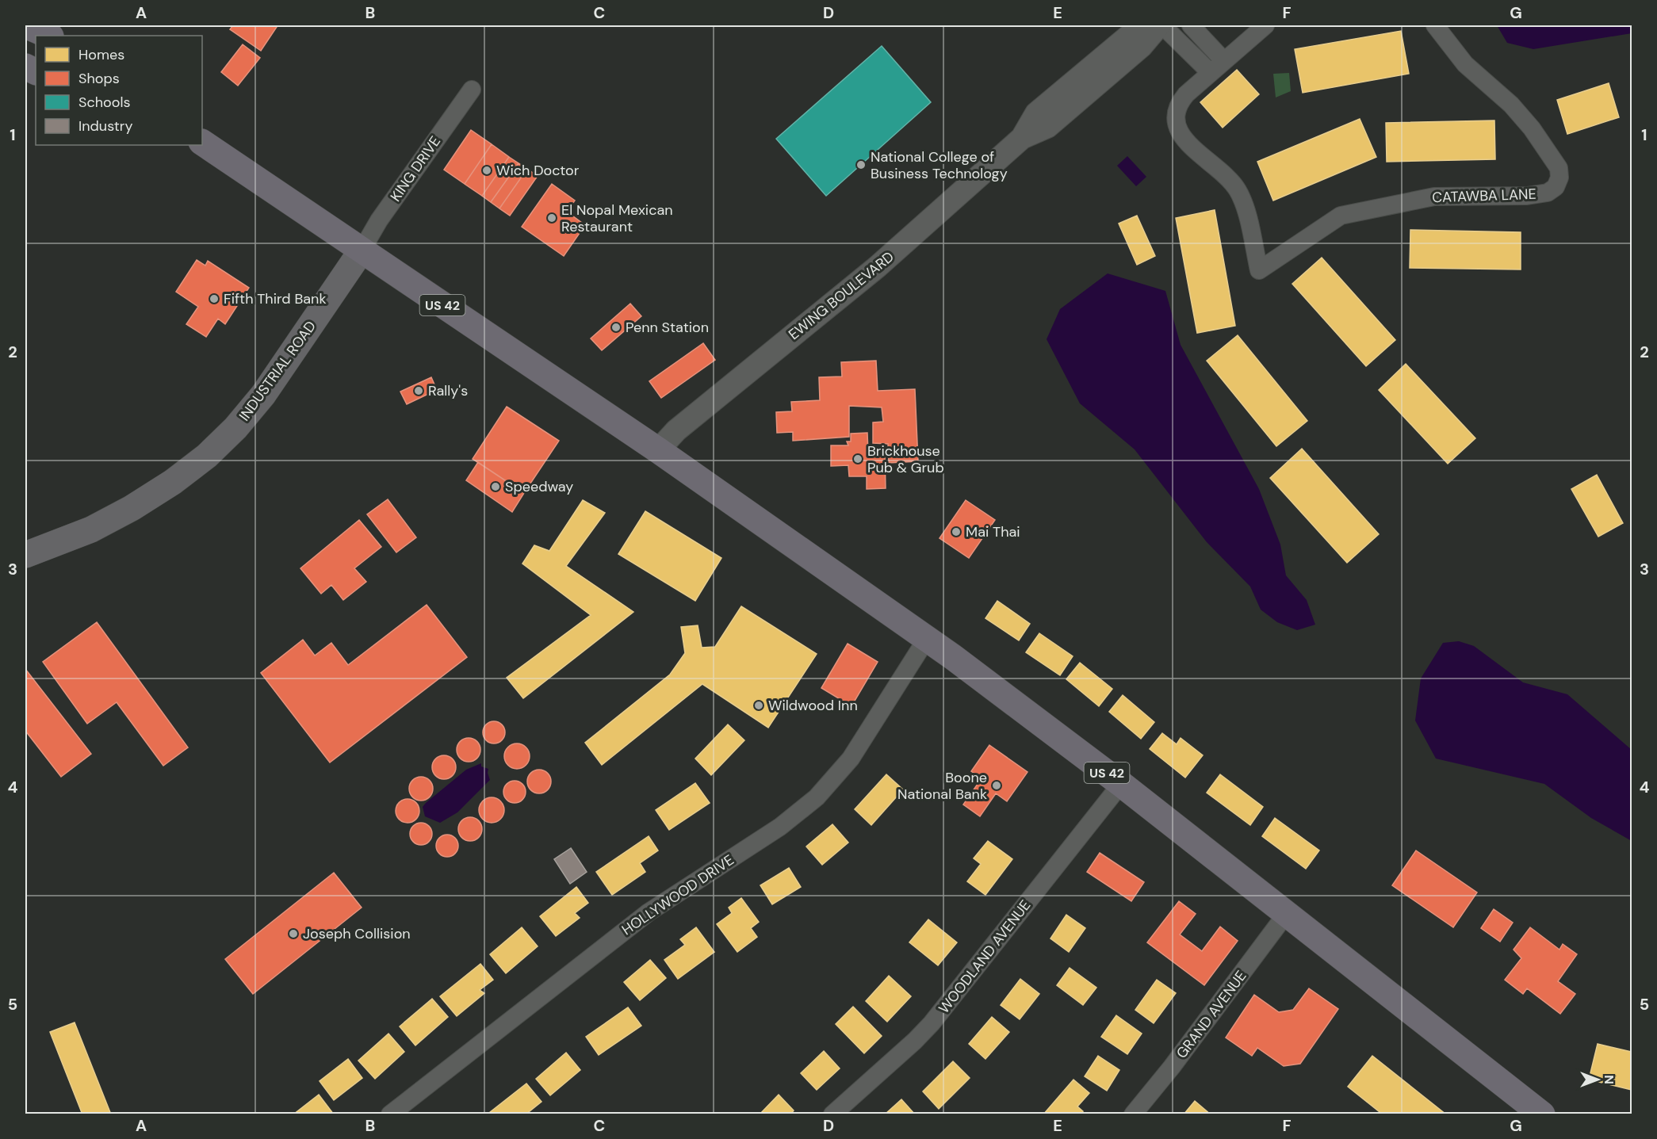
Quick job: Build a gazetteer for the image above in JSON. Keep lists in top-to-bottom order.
{
  "streets": {
    "main road": ["US 42", "INDUSTRIAL ROAD"],
    "street": [
      "KING DRIVE",
      "CATAWBA LANE",
      "EWING BOULEVARD",
      "HOLLYWOOD DRIVE",
      "WOODLAND AVENUE",
      "GRAND AVENUE"
    ]
  },
  "crossings": [
    ["KING DRIVE", "US 42"],
    ["KING DRIVE", "INDUSTRIAL ROAD"],
    ["EWING BOULEVARD", "US 42"],
    ["US 42", "INDUSTRIAL ROAD"],
    ["US 42", "HOLLYWOOD DRIVE"],
    ["US 42", "WOODLAND AVENUE"],
    ["US 42", "GRAND AVENUE"]
  ],
  "places": [
    "National College of Business Technology",
    "Wich Doctor",
    "El Nopal Mexican Restaurant",
    "Fifth Third Bank",
    "Penn Station",
    "Rally's",
    "Brickhouse Pub & Grub",
    "Speedway",
    "Mai Thai",
    "Wildwood Inn",
    "Boone National Bank",
    "Joseph Collision"
  ],
  "legend": [
    "Homes",
    "Shops",
    "Schools",
    "Industry"
  ],
  "north": "right",
  "grid": {
    "columns": [
      "A",
      "B",
      "C",
      "D",
      "E",
      "F",
      "G"
    ],
    "rows": [
      "1",
      "2",
      "3",
      "4",
      "5"
    ]
  }
}
